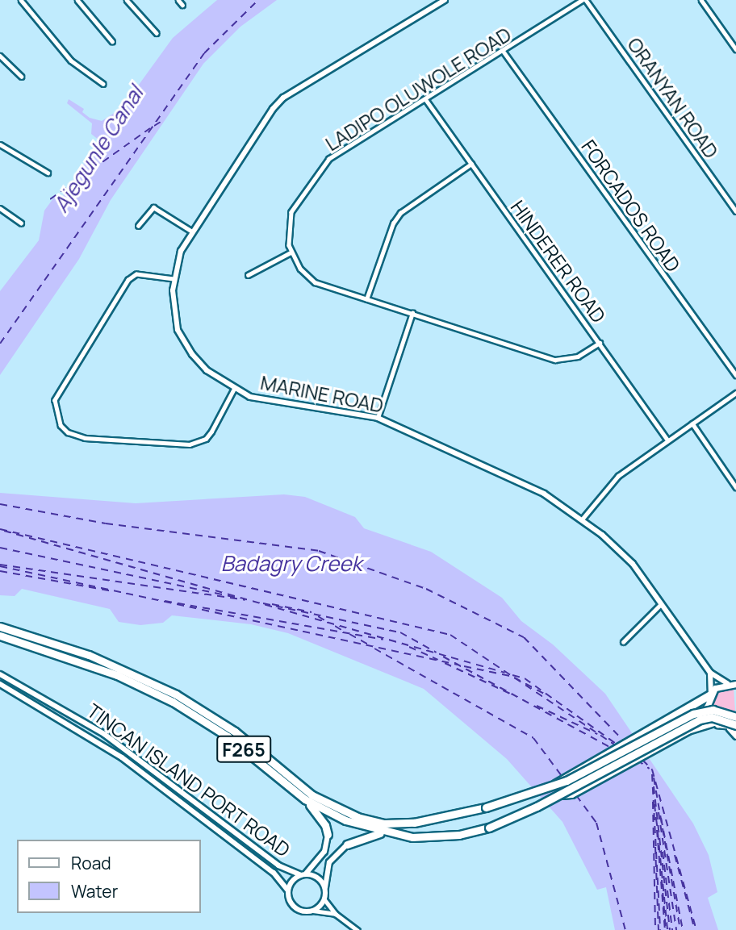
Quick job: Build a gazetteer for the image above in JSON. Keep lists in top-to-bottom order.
{
  "streets": {
    "highway": ["F265"],
    "street": [
      "LADIPO OLUWOLE ROAD",
      "ORANYAN ROAD",
      "FORCADOS ROAD",
      "HINDERER ROAD",
      "MARINE ROAD",
      "TINCAN ISLAND PORT ROAD"
    ]
  },
  "crossings": [
    ["LADIPO OLUWOLE ROAD", "ORANYAN ROAD"],
    ["LADIPO OLUWOLE ROAD", "FORCADOS ROAD"],
    ["LADIPO OLUWOLE ROAD", "HINDERER ROAD"]
  ],
  "water": ["Ajegunle Canal", "Badagry Creek"],
  "legend": ["Road", "Water"]
}
